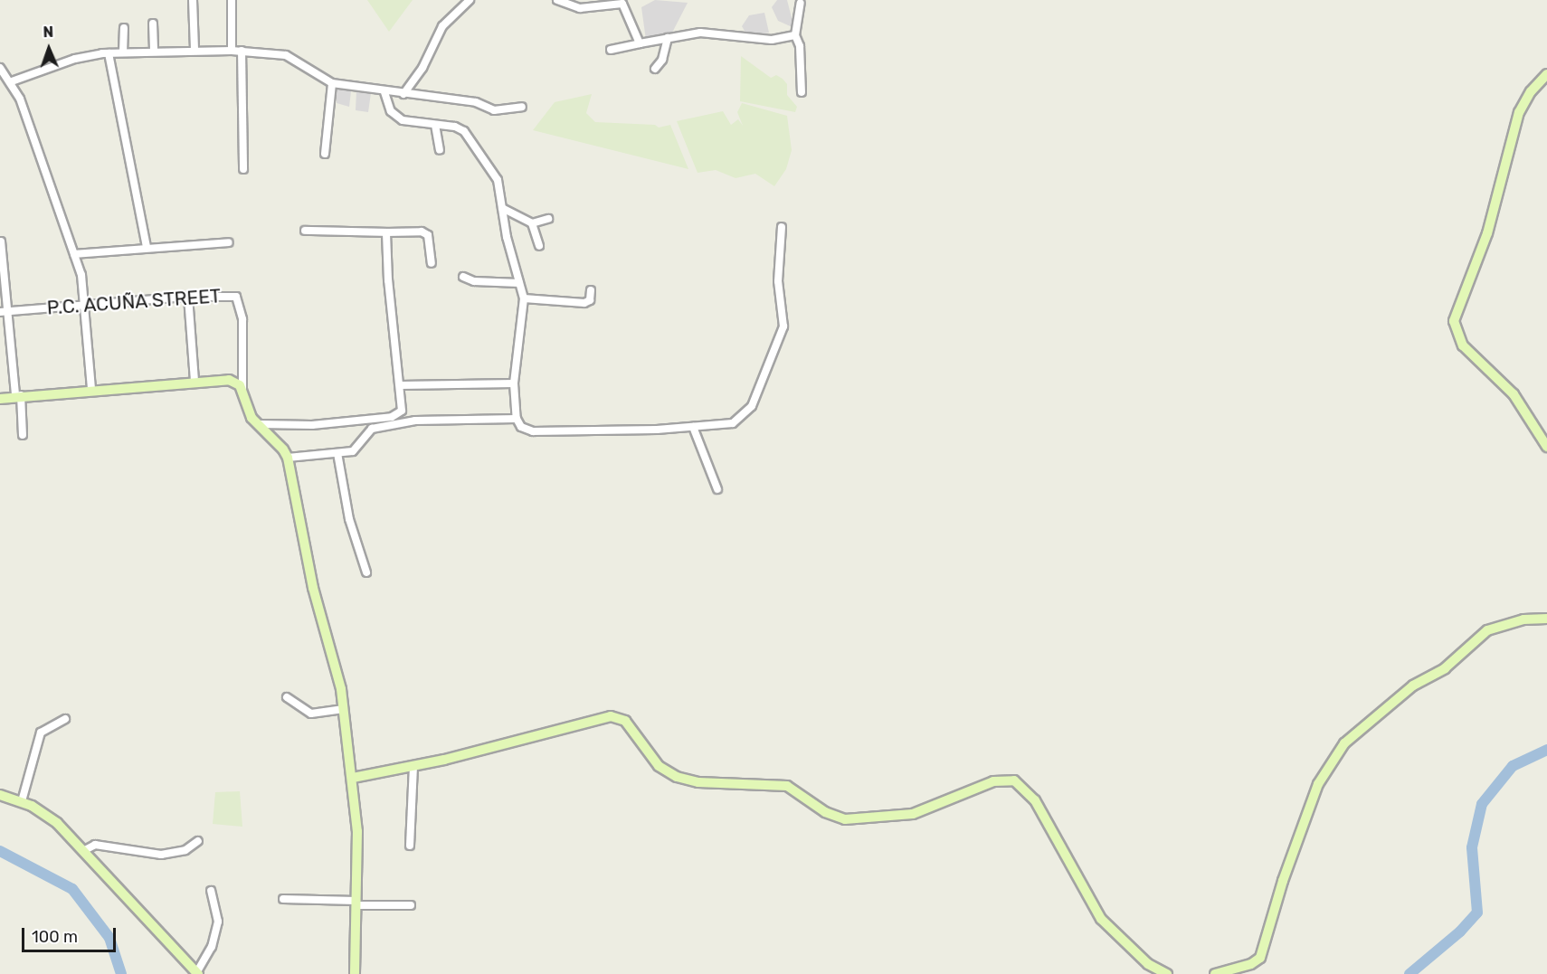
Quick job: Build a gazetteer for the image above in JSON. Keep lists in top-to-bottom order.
{
  "streets": {
    "street": ["P.C. ACUÑA STREET"]
  },
  "scale_bar": "100 m",
  "north": "top"
}
